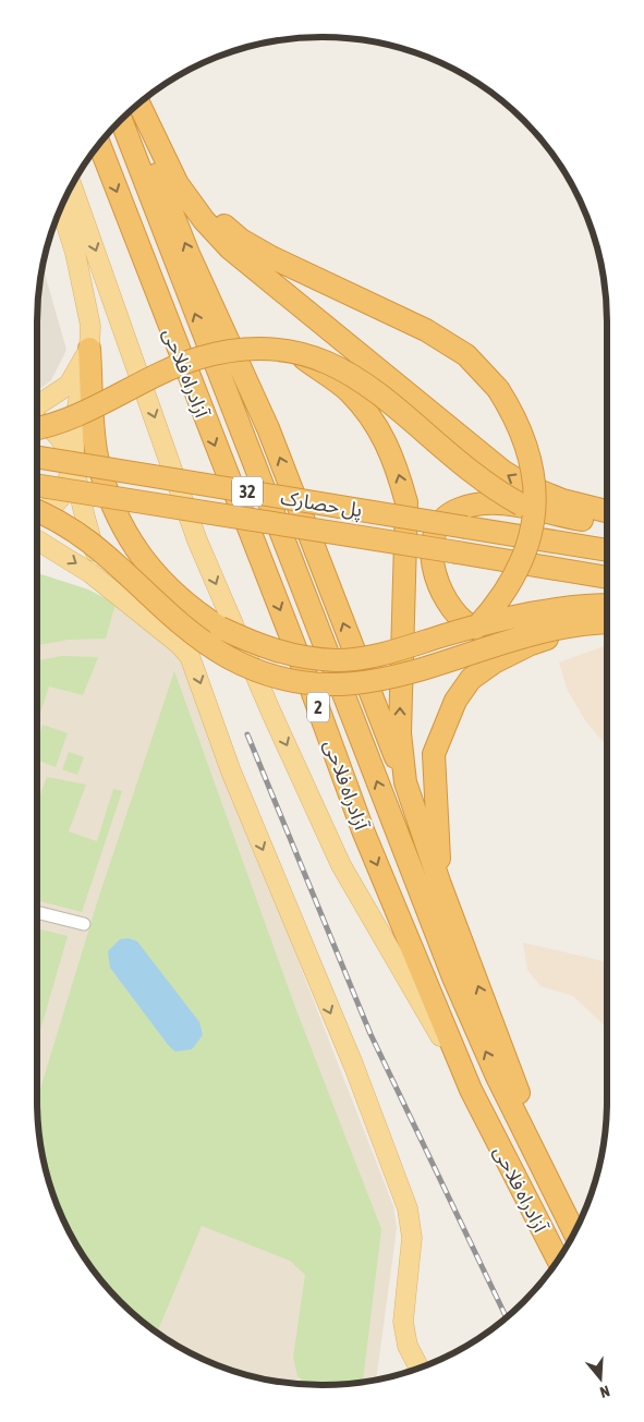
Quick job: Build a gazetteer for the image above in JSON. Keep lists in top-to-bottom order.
{
  "streets": {
    "highway": [
      "آزادراه فلاحی",
      "32",
      "پل حصارک",
      "2"
    ]
  },
  "north": "bottom"
}
